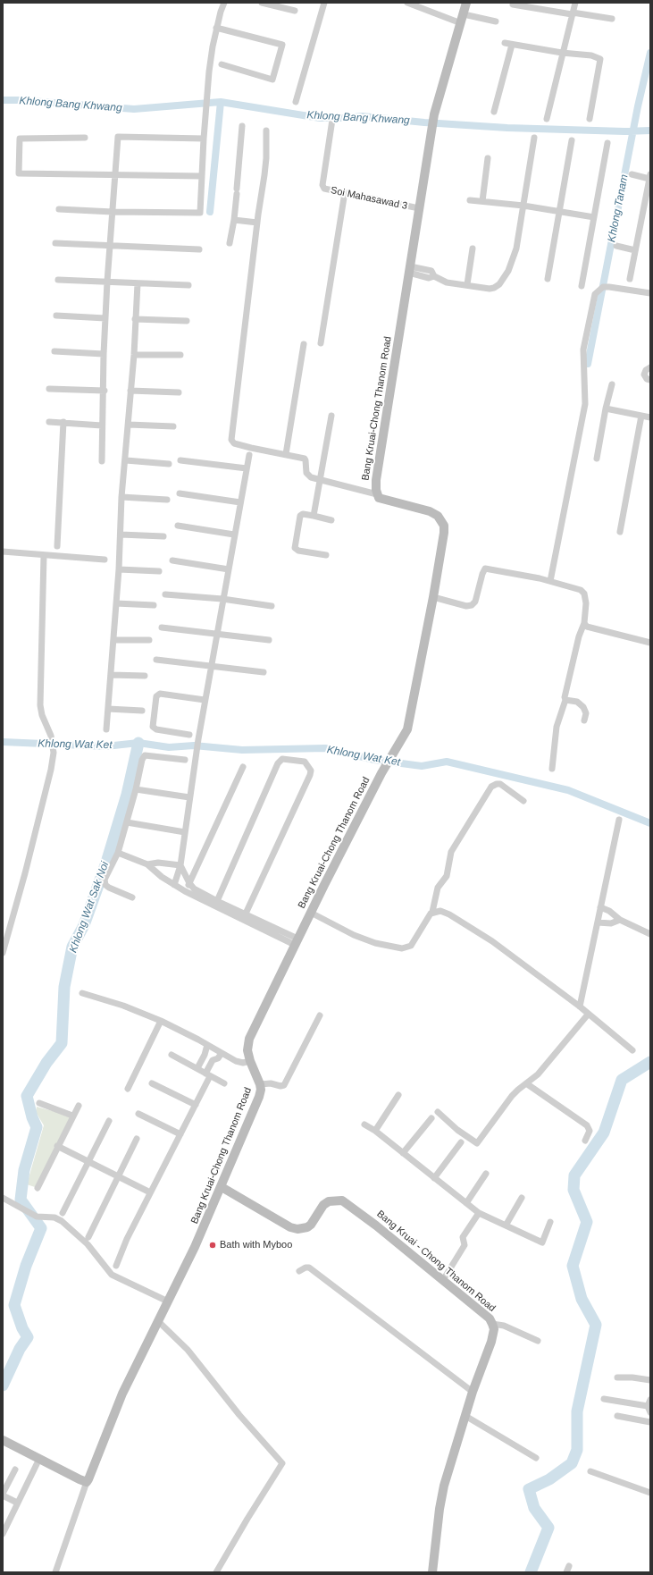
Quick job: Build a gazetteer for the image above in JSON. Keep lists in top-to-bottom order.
{
  "streets": {
    "street": ["Soi Mahasawad 3", "Bang Kruai-Chong Thanom Road", "Bang Kruai - Chong Thanom Road"]
  },
  "crossings": [
    ["Soi Mahasawad 3", "Bang Kruai-Chong Thanom Road"],
    ["Bang Kruai-Chong Thanom Road", "Bang Kruai - Chong Thanom Road"]
  ],
  "water": [
    "Khlong Bang Khwang",
    "Khlong Tanam",
    "Khlong Wat Ket",
    "Khlong Wat Sak Noi"
  ],
  "places": ["Bath with Myboo"]
}
